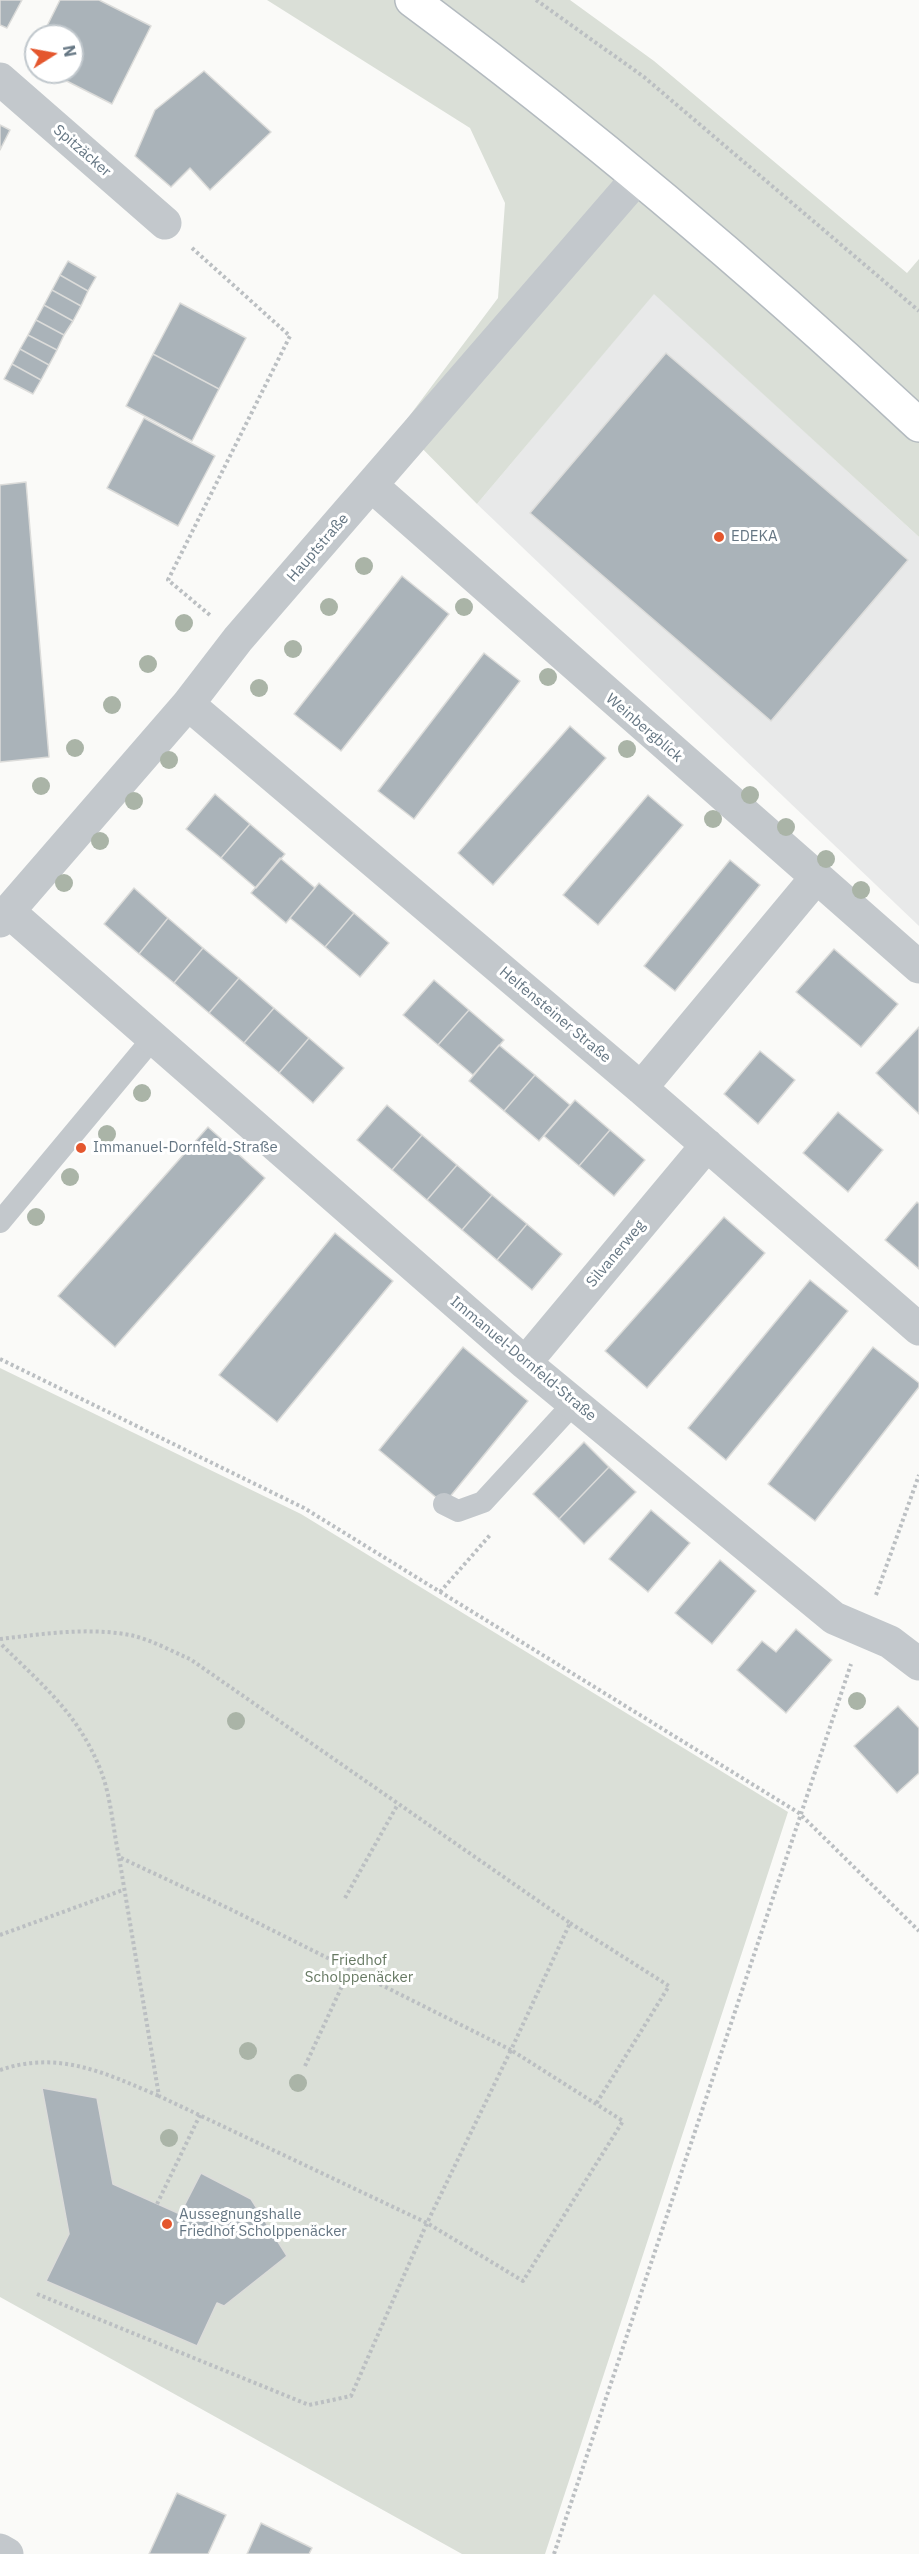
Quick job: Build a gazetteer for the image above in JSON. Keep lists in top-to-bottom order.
{
  "streets": {
    "street": [
      "Spitzäcker",
      "Hauptstraße",
      "Weinbergblick",
      "Helfensteiner Straße",
      "Silvanerweg",
      "Immanuel-Dornfeld-Straße"
    ]
  },
  "crossings": [
    ["Hauptstraße", "Weinbergblick"],
    ["Hauptstraße", "Helfensteiner Straße"],
    ["Hauptstraße", "Immanuel-Dornfeld-Straße"],
    ["Helfensteiner Straße", "Silvanerweg"],
    ["Silvanerweg", "Immanuel-Dornfeld-Straße"]
  ],
  "parks": ["Friedhof Scholppenäcker"],
  "places": ["EDEKA", "Immanuel-Dornfeld-Straße", "Aussegnungshalle Friedhof Scholppenäcker"],
  "north": "right"
}
